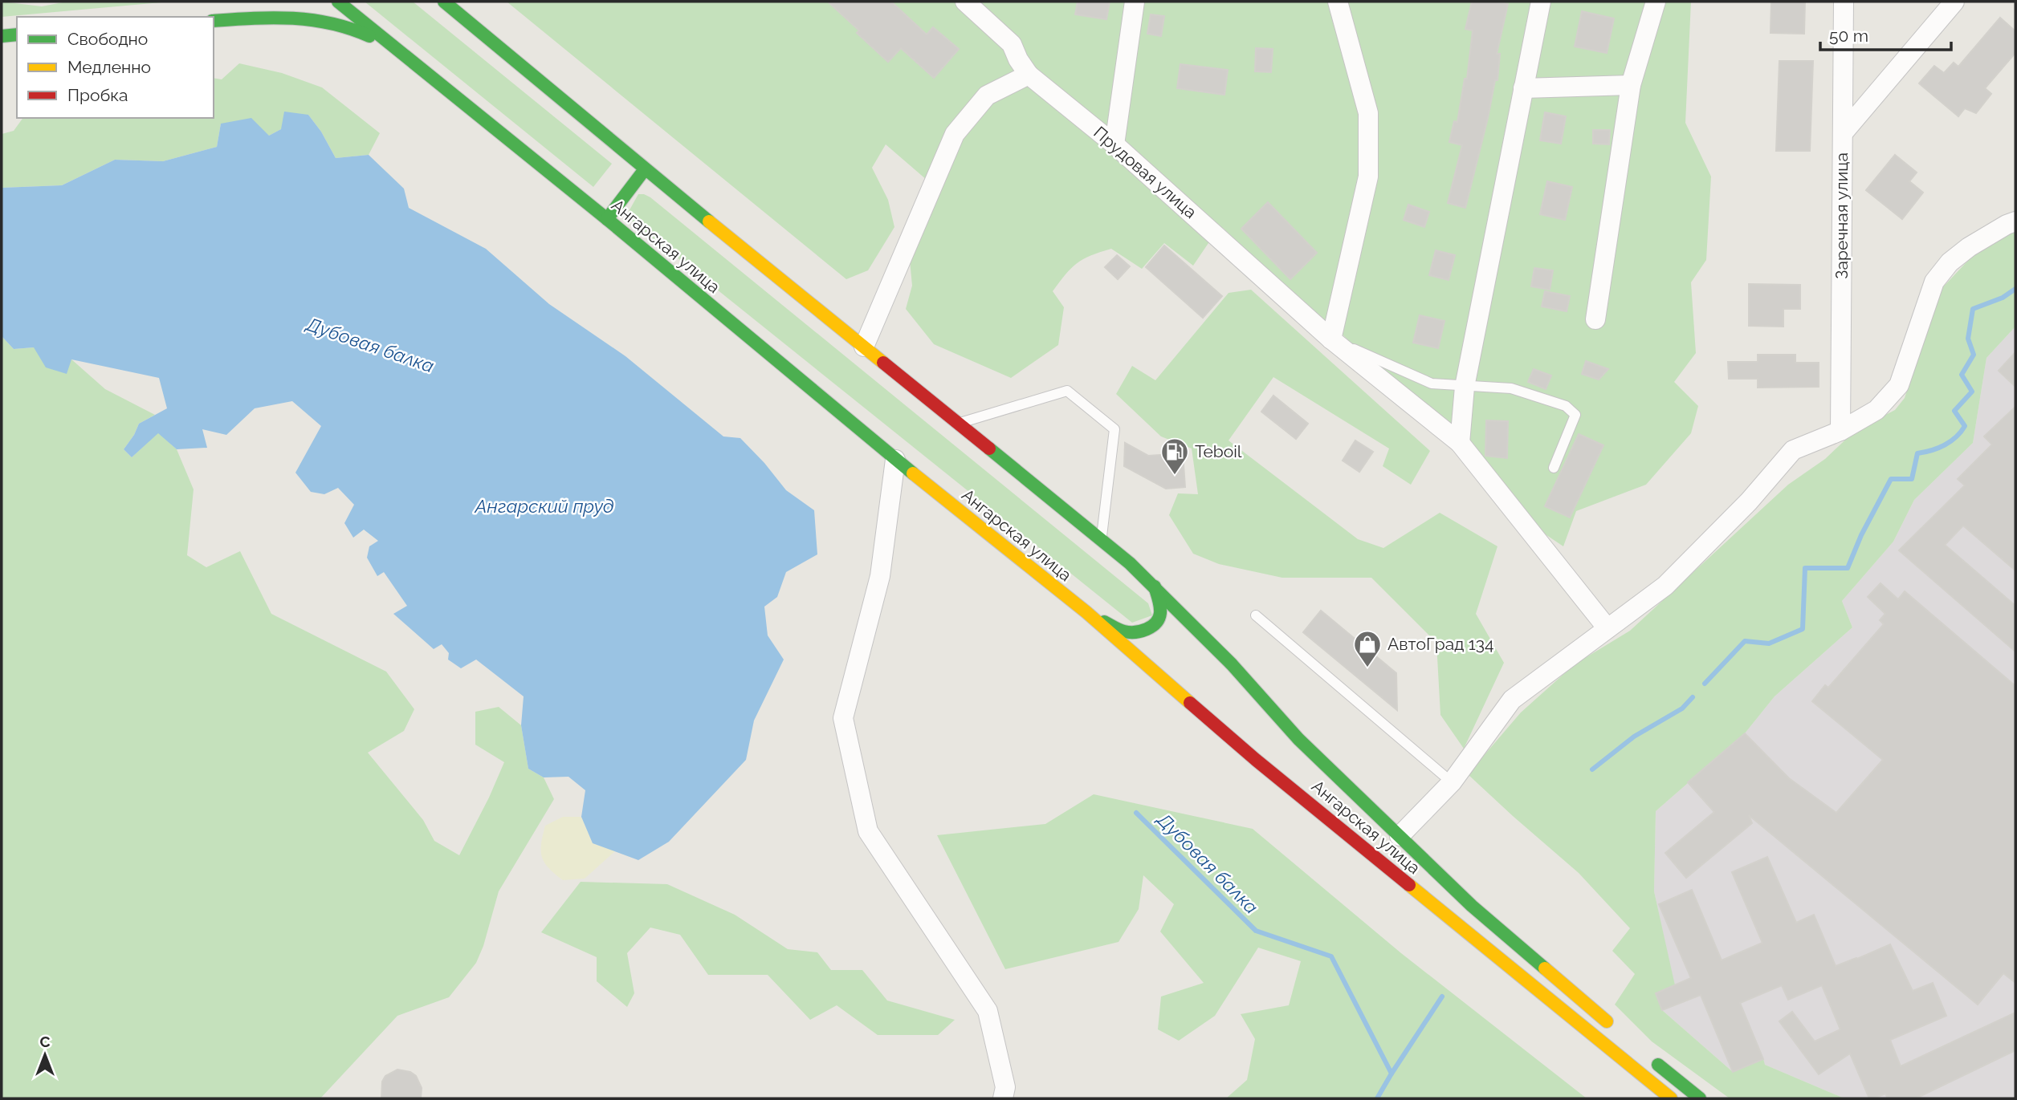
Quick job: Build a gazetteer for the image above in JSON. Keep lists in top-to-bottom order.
{
  "streets": {
    "main road": ["Ангарская улица"],
    "street": ["Прудовая улица", "Заречная улица"]
  },
  "water": ["Дубовая балка", "Ангарский пруд"],
  "places": {
    "fuel station": ["Teboil"],
    "shop": ["АвтоГрад 134"]
  },
  "legend": ["Свободно", "Медленно", "Пробка"],
  "scale_bar": "50 m",
  "north": "top"
}
